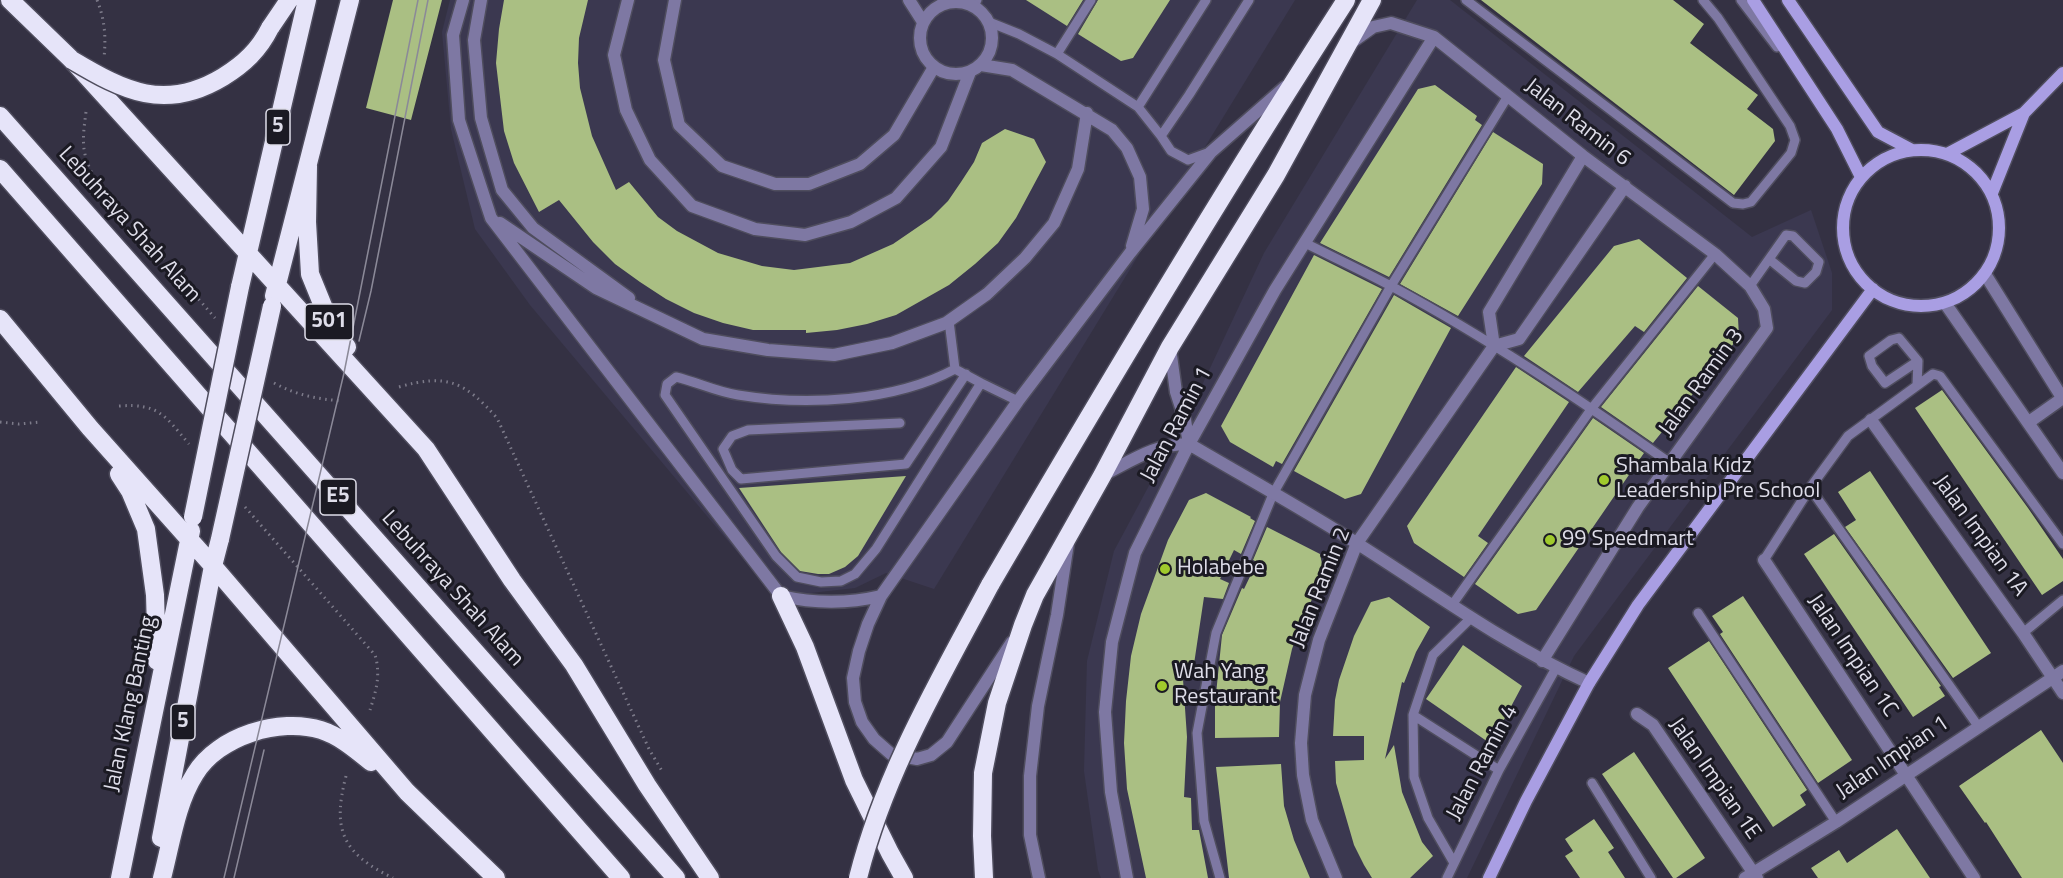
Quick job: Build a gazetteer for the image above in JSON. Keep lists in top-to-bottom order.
{
  "streets": {
    "highway": [
      "5",
      "Lebuhraya Shah Alam",
      "501",
      "E5",
      "Jalan Klang Banting"
    ],
    "street": [
      "Jalan Ramin 6",
      "Jalan Ramin 3",
      "Jalan Ramin 1",
      "Jalan Impian 1A",
      "Jalan Ramin 2",
      "Jalan Impian 1C",
      "Jalan Impian 1",
      "Jalan Impian 1E"
    ],
    "lane": ["Jalan Ramin 4"]
  },
  "crossings": [
    ["Jalan Ramin 6", "Jalan Ramin 3"],
    ["Jalan Ramin 6", "Jalan Ramin 1"],
    ["5", "501"],
    ["5", "Jalan Klang Banting"],
    ["Jalan Impian 1A", "Jalan Impian 1"],
    ["Jalan Impian 1C", "Jalan Impian 1"],
    ["Jalan Impian 1", "Jalan Impian 1E"]
  ],
  "places": [
    "Shambala Kidz Leadership Pre School",
    "99 Speedmart",
    "Holabebe",
    "Wah Yang Restaurant"
  ]
}
